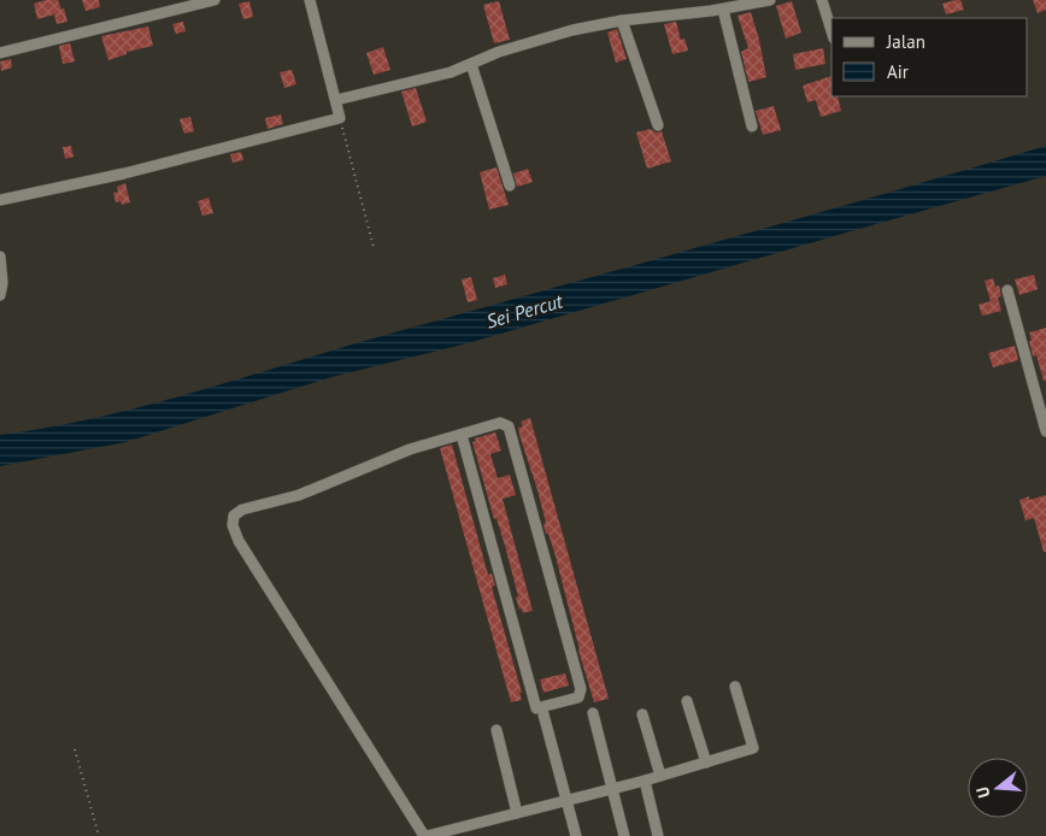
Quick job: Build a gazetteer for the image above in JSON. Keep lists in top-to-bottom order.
{
  "water": ["Sei Percut"],
  "legend": ["Jalan", "Air"],
  "north": "left"
}
